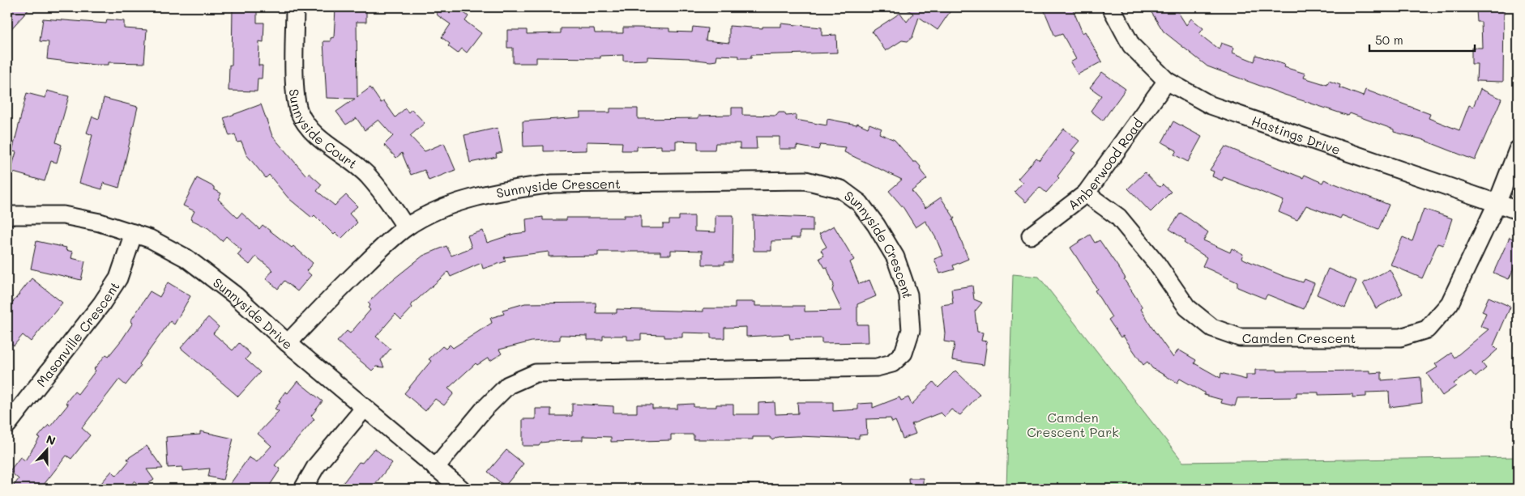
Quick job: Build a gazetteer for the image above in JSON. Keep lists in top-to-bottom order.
{
  "streets": {
    "street": [
      "Sunnyside Court",
      "Hastings Drive",
      "Amberwood Road",
      "Sunnyside Crescent",
      "Sunnyside Drive",
      "Masonville Crescent",
      "Camden Crescent"
    ]
  },
  "crossings": [
    ["Sunnyside Court", "Sunnyside Crescent"],
    ["Hastings Drive", "Amberwood Road"],
    ["Hastings Drive", "Camden Crescent"],
    ["Amberwood Road", "Camden Crescent"],
    ["Sunnyside Crescent", "Sunnyside Drive"],
    ["Sunnyside Drive", "Masonville Crescent"]
  ],
  "parks": ["Camden Crescent Park"],
  "scale_bar": "50 m",
  "north": "top"
}
